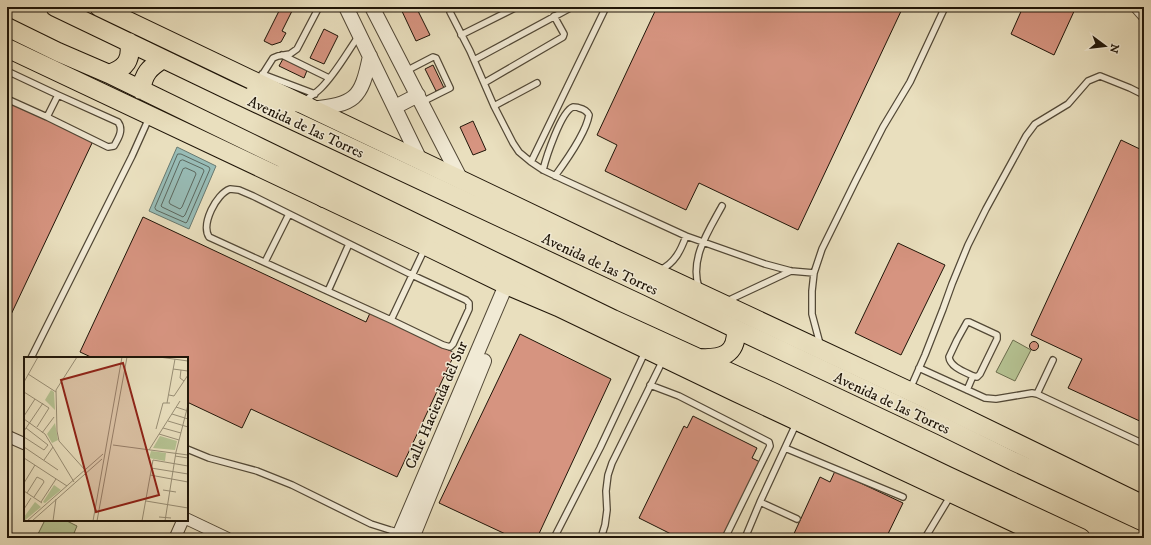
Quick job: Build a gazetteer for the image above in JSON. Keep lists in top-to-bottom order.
{
  "streets": {
    "main road": ["Avenida de las Torres"],
    "street": ["Calle Hacienda del Sur"]
  },
  "north": "right"
}
